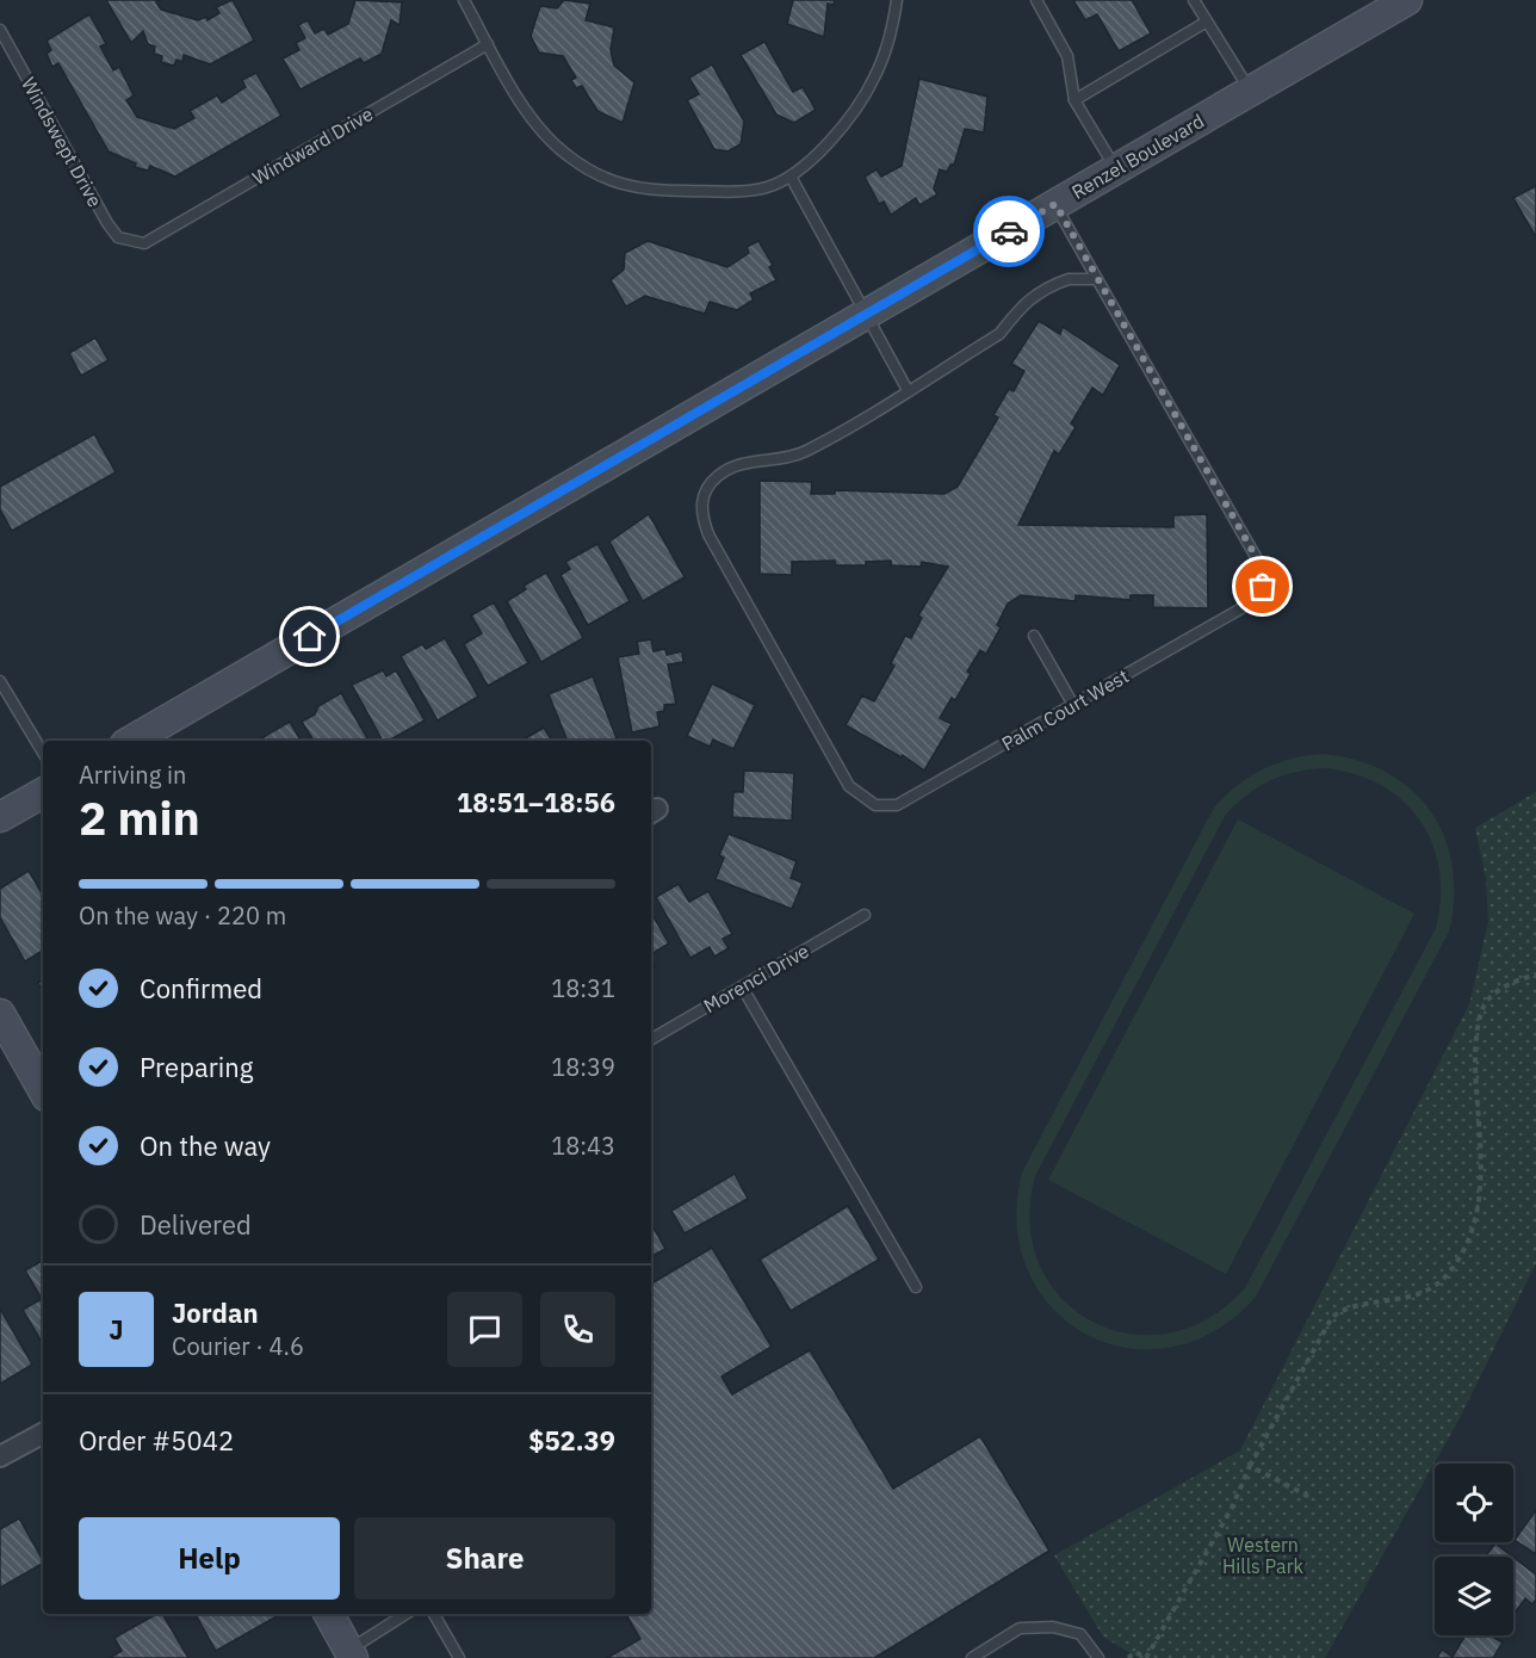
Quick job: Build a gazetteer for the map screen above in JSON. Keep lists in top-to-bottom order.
{
  "streets": {
    "street": ["Renzel Boulevard"],
    "lane": [
      "Windswept Drive",
      "Windward Drive",
      "Palm Court West",
      "Morenci Drive"
    ]
  },
  "crossings": [
    ["Windswept Drive", "Windward Drive"]
  ],
  "parks": ["Western Hills Park"],
  "page": {
    "heading": ["2 min", "Arriving in", "18:51–18:56"],
    "panel": [
      "Jordan",
      "Courier · 4.6",
      "Order #5042",
      "$52.39"
    ],
    "bar": "On the way · 220 m",
    "list": [
      ["Confirmed", "18:31"],
      ["Preparing", "18:39"],
      ["On the way", "18:43"],
      "Delivered"
    ],
    "round": "J",
    "buttons": ["Help", "Share"]
  }
}
